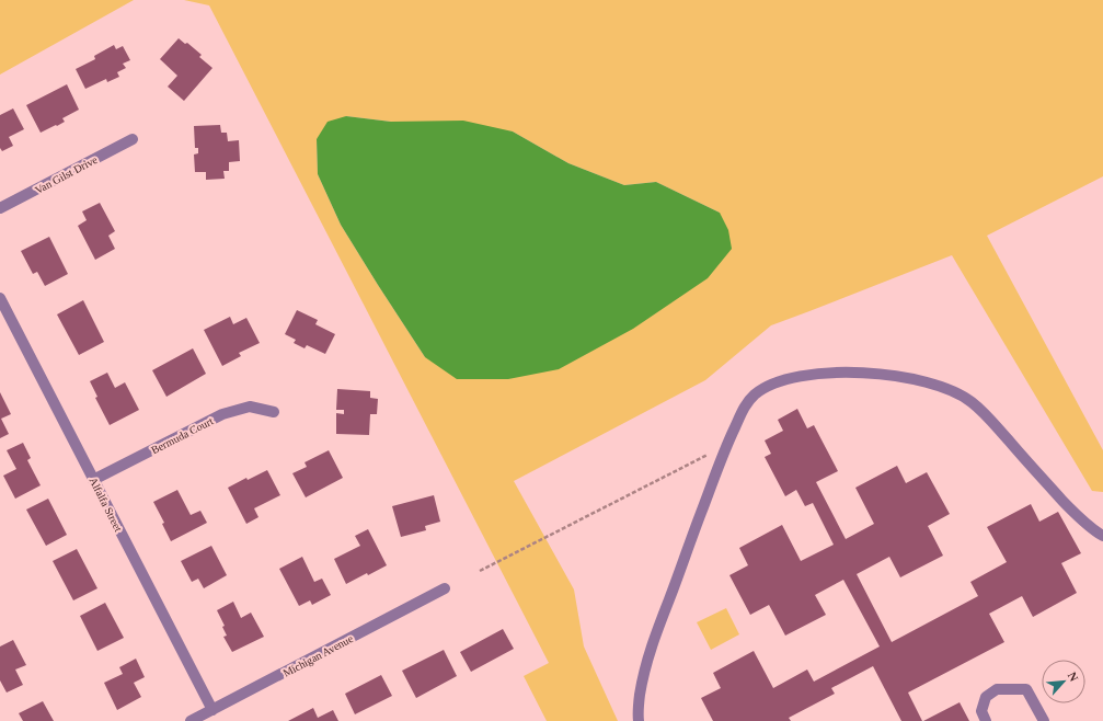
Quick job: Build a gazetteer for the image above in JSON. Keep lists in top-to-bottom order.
{
  "streets": {
    "street": [
      "Van Gilst Drive",
      "Bermuda Court",
      "Alfalfa Street",
      "Michigan Avenue"
    ]
  },
  "crossings": [
    ["Bermuda Court", "Alfalfa Street"],
    ["Alfalfa Street", "Michigan Avenue"]
  ],
  "north": "top right"
}
